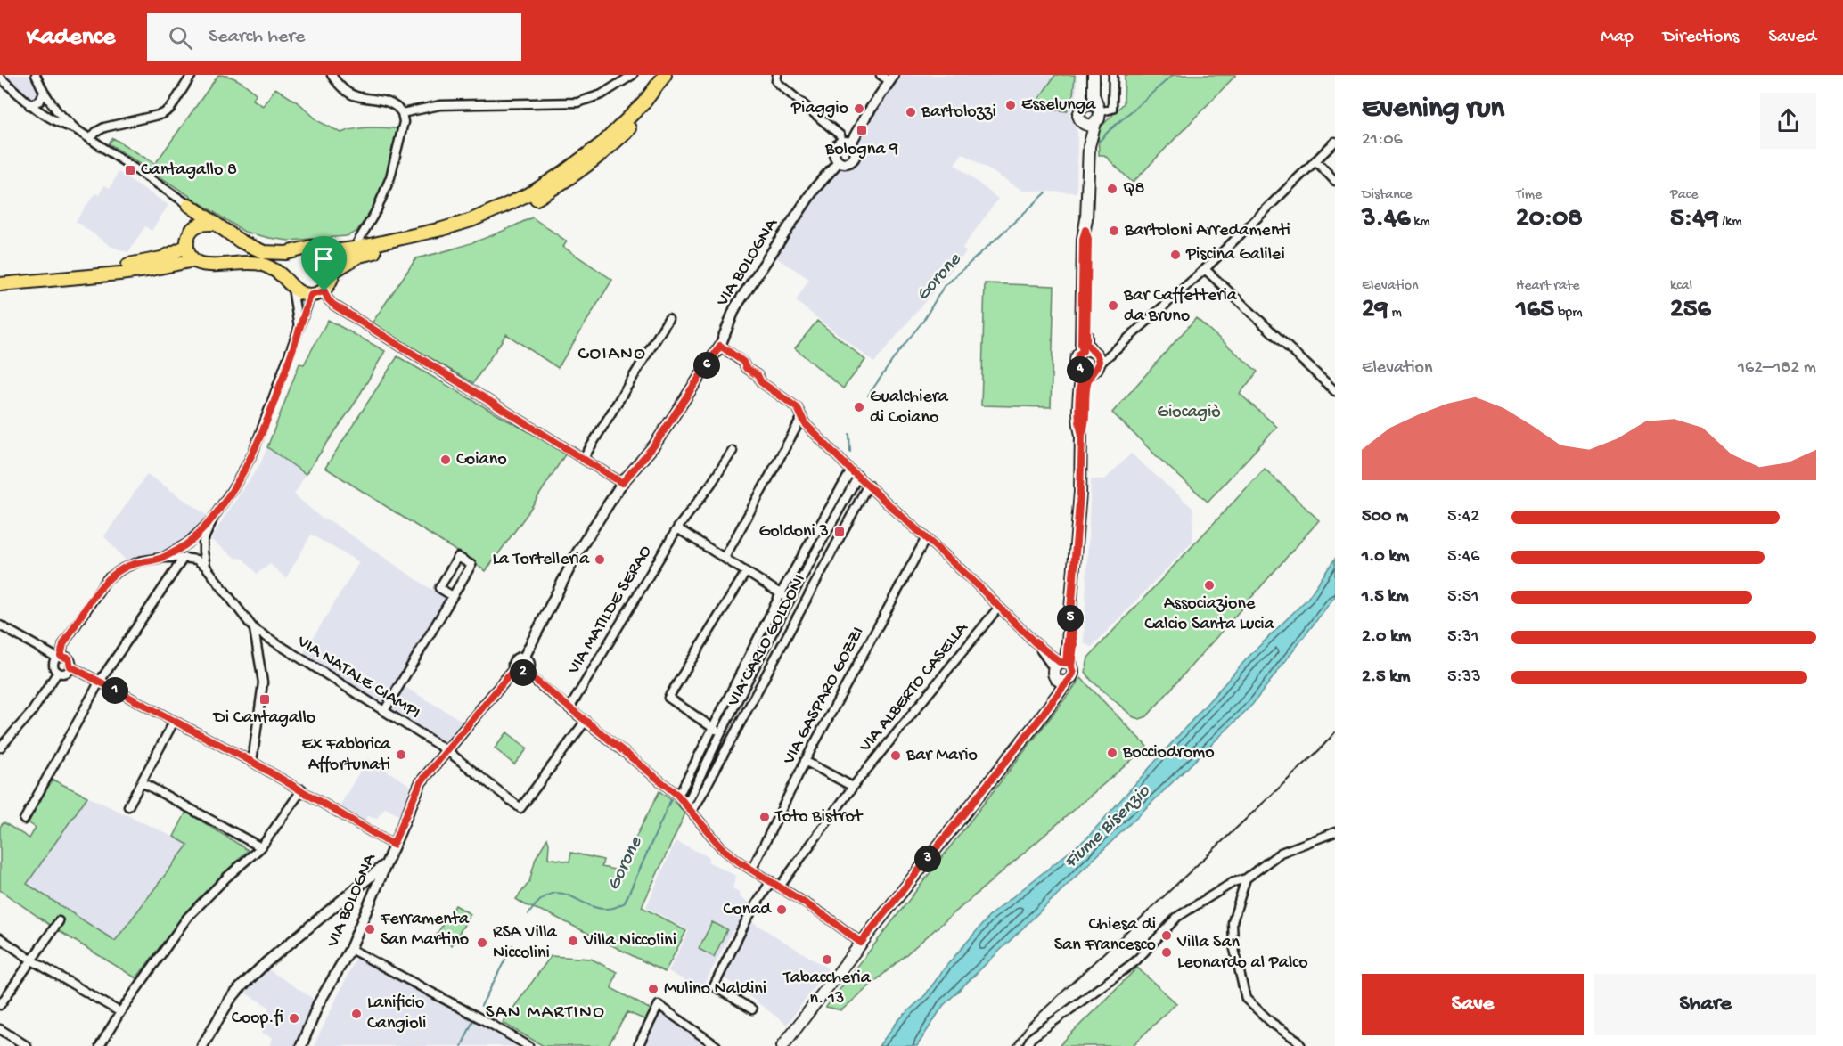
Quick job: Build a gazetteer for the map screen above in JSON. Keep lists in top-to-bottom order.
{
  "streets": {
    "street": [
      "VIA BOLOGNA",
      "VIA MATILDE SERAO",
      "VIA CARLO GOLDONI",
      "VIA NATALE CIAMPI",
      "VIA ALBERTO CASELLA",
      "VIA GASPARO GOZZI"
    ]
  },
  "crossings": [
    ["VIA BOLOGNA", "VIA NATALE CIAMPI"]
  ],
  "districts": ["COIANO", "SAN MARTINO"],
  "water": ["Gorone", "Fiume Bisenzio"],
  "parks": ["Giocagiò"],
  "places": {
    "other": [
      "Esselunga",
      "Piaggio",
      "Bartolozzi",
      "Q8",
      "Bartoloni Arredamenti",
      "Piscina Galilei",
      "Bar Caffetteria da Bruno",
      "Gualchiera di Coiano",
      "Coiano",
      "La Tortelleria",
      "Associazione Calcio Santa Lucia",
      "Bocciodromo",
      "Ex Fabbrica Affortunati",
      "Bar Mario",
      "Toto Bistrot",
      "Conad",
      "Ferramenta San Martino",
      "Chiesa di San Francesco",
      "Villa Niccolini",
      "RSA Villa Niccolini",
      "Villa San Leonardo al Palco",
      "Tabaccheria n. 13",
      "Mulino Naldini",
      "Lanificio Cangioli",
      "Coop.fi"
    ],
    "transit": [
      "Bologna 9",
      "Cantagallo 8",
      "Goldoni 3",
      "Di Cantagallo"
    ]
  },
  "page": {
    "header": "Kadence",
    "search": "Search here",
    "nav": ["Map", "Directions", "Saved"],
    "heading": ["Evening run", "21:06"],
    "stats": [
      ["Distance", "3.46 km"],
      ["Time", "20:08"],
      ["Pace", "5:49 /km"],
      ["Elevation", "29 m"],
      ["Heart rate", "165 bpm"],
      ["kcal", "256"]
    ],
    "chart": ["Elevation", "162–182 m"],
    "pins": [
      "6",
      "4",
      "5",
      "2",
      "1",
      "3"
    ],
    "list": [
      {
        "name": "500 m",
        "note": "5:42"
      },
      {
        "name": "1.0 km",
        "note": "5:46"
      },
      {
        "name": "1.5 km",
        "note": "5:51"
      },
      {
        "name": "2.0 km",
        "note": "5:31"
      },
      {
        "name": "2.5 km",
        "note": "5:33"
      }
    ],
    "buttons": ["Save", "Share"]
  }
}
